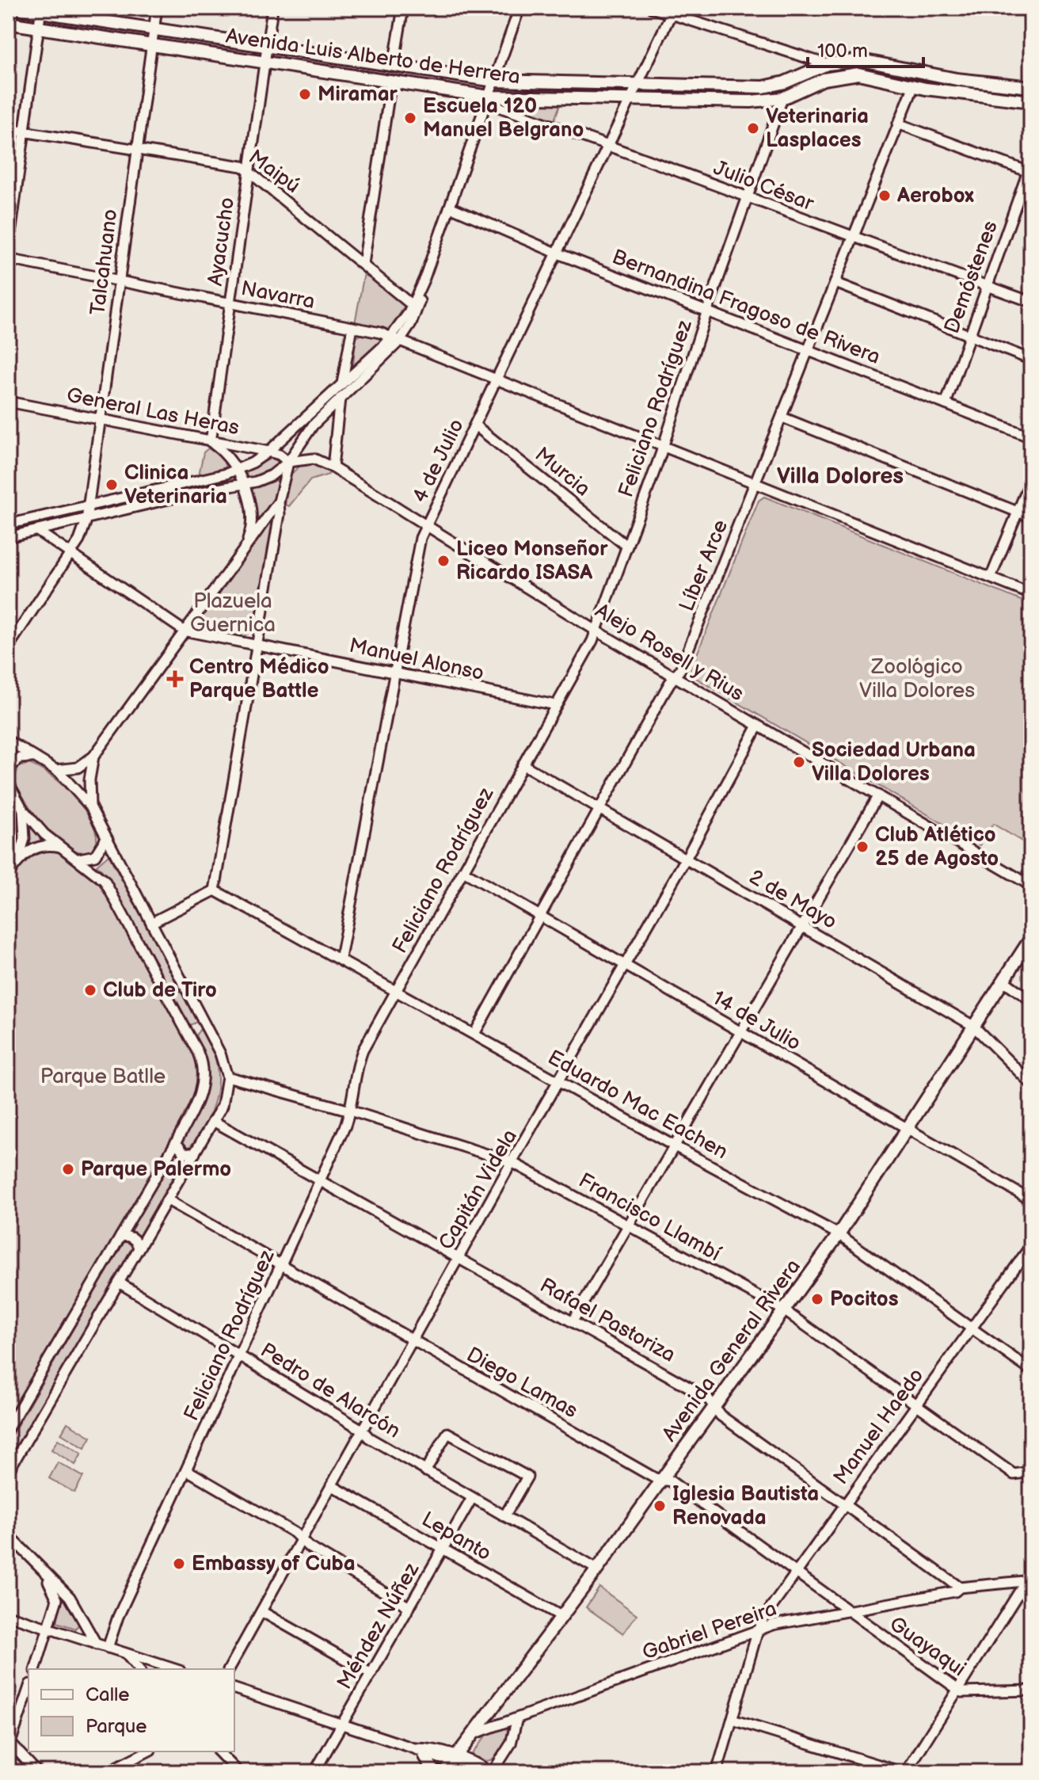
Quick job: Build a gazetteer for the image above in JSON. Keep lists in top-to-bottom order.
{
  "streets": {
    "main road": ["Avenida Luis Alberto de Herrera", "Avenida General Rivera"],
    "street": [
      "Maipú",
      "Julio César",
      "Ayacucho",
      "Talcahuano",
      "Demóstenes",
      "Navarra",
      "Bernandina Fragoso de Rivera",
      "Feliciano Rodríguez",
      "General Las Heras",
      "4 de Julio",
      "Murcia",
      "Líber Arce",
      "Alejo Rosell y Rius",
      "Manuel Alonso",
      "2 de Mayo",
      "14 de Julio",
      "Eduardo Mac Eachen",
      "Capitán Videla",
      "Francisco Llambí",
      "Rafael Pastoriza",
      "Diego Lamas",
      "Pedro de Alarcón",
      "Manuel Haedo",
      "Lepanto",
      "Méndez Núñez",
      "Gabriel Pereira",
      "Guayaqui"
    ]
  },
  "crossings": [
    ["Avenida Luis Alberto de Herrera", "Julio César"],
    ["Avenida Luis Alberto de Herrera", "Ayacucho"],
    ["Avenida Luis Alberto de Herrera", "Talcahuano"],
    ["Avenida Luis Alberto de Herrera", "Feliciano Rodríguez"],
    ["Avenida Luis Alberto de Herrera", "4 de Julio"],
    ["Avenida Luis Alberto de Herrera", "Líber Arce"],
    ["Maipú", "Ayacucho"],
    ["Maipú", "Talcahuano"],
    ["Julio César", "Demóstenes"],
    ["Julio César", "Feliciano Rodríguez"],
    ["Julio César", "4 de Julio"],
    ["Julio César", "Líber Arce"],
    ["Ayacucho", "Navarra"],
    ["Ayacucho", "General Las Heras"],
    ["Talcahuano", "Navarra"],
    ["Talcahuano", "General Las Heras"],
    ["Demóstenes", "Bernandina Fragoso de Rivera"],
    ["Navarra", "Feliciano Rodríguez"],
    ["Navarra", "4 de Julio"],
    ["Navarra", "Líber Arce"],
    ["Bernandina Fragoso de Rivera", "Feliciano Rodríguez"],
    ["Bernandina Fragoso de Rivera", "4 de Julio"],
    ["Bernandina Fragoso de Rivera", "Líber Arce"],
    ["Feliciano Rodríguez", "Murcia"],
    ["Feliciano Rodríguez", "Alejo Rosell y Rius"],
    ["Feliciano Rodríguez", "Manuel Alonso"],
    ["Feliciano Rodríguez", "2 de Mayo"],
    ["Feliciano Rodríguez", "14 de Julio"],
    ["Feliciano Rodríguez", "Eduardo Mac Eachen"],
    ["Feliciano Rodríguez", "Francisco Llambí"],
    ["Feliciano Rodríguez", "Rafael Pastoriza"],
    ["Feliciano Rodríguez", "Diego Lamas"],
    ["Feliciano Rodríguez", "Pedro de Alarcón"],
    ["General Las Heras", "Alejo Rosell y Rius"],
    ["4 de Julio", "Murcia"],
    ["4 de Julio", "Alejo Rosell y Rius"],
    ["4 de Julio", "Manuel Alonso"],
    ["4 de Julio", "Eduardo Mac Eachen"],
    ["Líber Arce", "Alejo Rosell y Rius"],
    ["Líber Arce", "2 de Mayo"],
    ["Líber Arce", "14 de Julio"],
    ["Líber Arce", "Eduardo Mac Eachen"],
    ["Alejo Rosell y Rius", "Capitán Videla"],
    ["2 de Mayo", "Capitán Videla"],
    ["2 de Mayo", "Avenida General Rivera"],
    ["14 de Julio", "Capitán Videla"],
    ["14 de Julio", "Avenida General Rivera"],
    ["Eduardo Mac Eachen", "Capitán Videla"],
    ["Eduardo Mac Eachen", "Avenida General Rivera"],
    ["Eduardo Mac Eachen", "Manuel Haedo"],
    ["Capitán Videla", "Francisco Llambí"],
    ["Capitán Videla", "Rafael Pastoriza"],
    ["Capitán Videla", "Diego Lamas"],
    ["Capitán Videla", "Pedro de Alarcón"],
    ["Capitán Videla", "Lepanto"],
    ["Francisco Llambí", "Avenida General Rivera"],
    ["Francisco Llambí", "Manuel Haedo"],
    ["Rafael Pastoriza", "Avenida General Rivera"],
    ["Rafael Pastoriza", "Manuel Haedo"],
    ["Rafael Pastoriza", "Gabriel Pereira"],
    ["Avenida General Rivera", "Diego Lamas"],
    ["Avenida General Rivera", "Pedro de Alarcón"],
    ["Avenida General Rivera", "Lepanto"],
    ["Avenida General Rivera", "Gabriel Pereira"],
    ["Diego Lamas", "Manuel Haedo"],
    ["Diego Lamas", "Gabriel Pereira"],
    ["Diego Lamas", "Guayaqui"],
    ["Pedro de Alarcón", "Méndez Núñez"],
    ["Manuel Haedo", "Gabriel Pereira"],
    ["Lepanto", "Méndez Núñez"],
    ["Gabriel Pereira", "Guayaqui"]
  ],
  "districts": ["Villa Dolores"],
  "parks": ["Plazuela Guernica", "Zoológico Villa Dolores", "Parque Batlle"],
  "places": {
    "other": [
      "Miramar",
      "Escuela 120 Manuel Belgrano",
      "Veterinaria Lasplaces",
      "Aerobox",
      "Clinica Veterinaria",
      "Liceo Monseñor Ricardo ISASA",
      "Sociedad Urbana Villa Dolores",
      "Club Atlético 25 de Agosto",
      "Club de Tiro",
      "Parque Palermo",
      "Pocitos",
      "Iglesia Bautista Renovada",
      "Embassy of Cuba"
    ],
    "health": ["Centro Médico Parque Battle"]
  },
  "legend": ["Calle", "Parque"],
  "scale_bar": "100 m"
}
